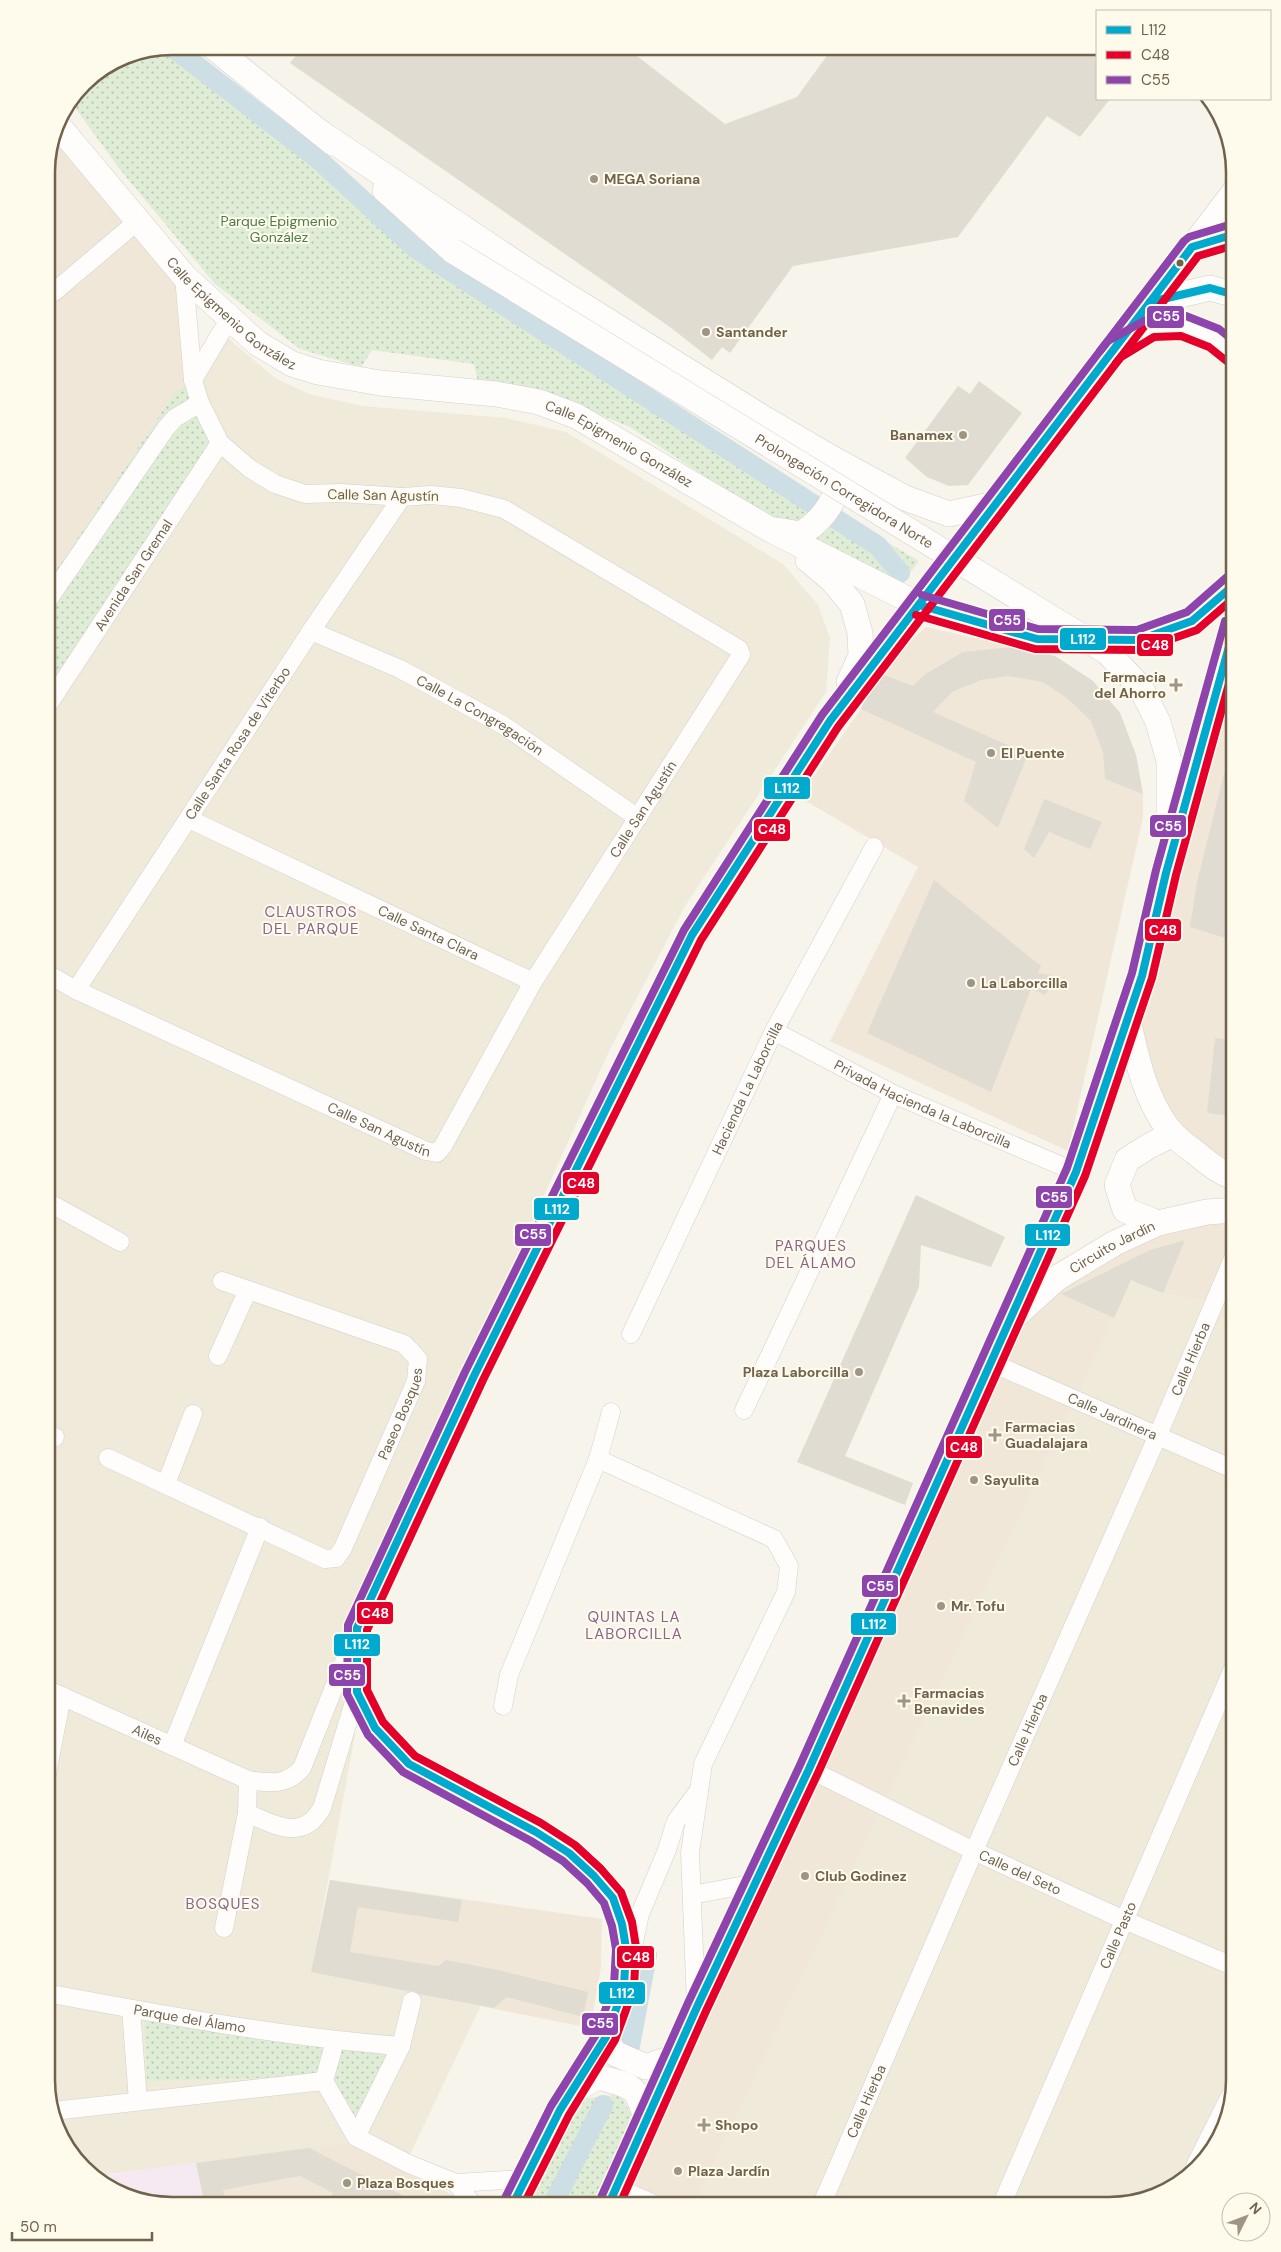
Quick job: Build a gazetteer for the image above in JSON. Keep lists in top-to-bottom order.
{
  "streets": {
    "main road": ["Calle Epigmenio González", "Prolongación Corregidora Norte", "Circuito Jardín"],
    "street": [
      "Calle San Agustín",
      "Avenida San Gremal",
      "Calle La Congregación",
      "Calle Santa Rosa de Viterbo",
      "Calle Santa Clara",
      "Hacienda La Laborcilla",
      "Privada Hacienda la Laborcilla",
      "Calle Hierba",
      "Paseo Bosques",
      "Calle Jardinera",
      "Ailes",
      "Calle del Seto",
      "Calle Pasto",
      "Parque del Álamo"
    ]
  },
  "crossings": [
    ["Calle Epigmenio González", "Calle San Agustín"],
    ["Calle San Agustín", "Avenida San Gremal"],
    ["Calle San Agustín", "Calle La Congregación"],
    ["Calle San Agustín", "Calle Santa Rosa de Viterbo"],
    ["Calle San Agustín", "Calle Santa Clara"],
    ["Calle La Congregación", "Calle Santa Rosa de Viterbo"],
    ["Calle Santa Rosa de Viterbo", "Calle Santa Clara"],
    ["Hacienda La Laborcilla", "Privada Hacienda la Laborcilla"],
    ["Calle Hierba", "Calle Jardinera"],
    ["Calle Hierba", "Calle del Seto"],
    ["Calle del Seto", "Calle Pasto"]
  ],
  "districts": [
    "CLAUSTROS DEL PARQUE",
    "PARQUES DEL ÁLAMO",
    "QUINTAS LA LABORCILLA",
    "BOSQUES"
  ],
  "parks": ["Parque Epigmenio González"],
  "places": {
    "other": [
      "MEGA Soriana",
      "Santander",
      "Banamex",
      "El Puente",
      "La Laborcilla",
      "Plaza Laborcilla",
      "Sayulita",
      "Mr. Tofu",
      "Club Godinez",
      "Plaza Jardín",
      "Plaza Bosques"
    ],
    "health": [
      "Farmacia del Ahorro",
      "Farmacias Guadalajara",
      "Farmacias Benavides",
      "Shopo"
    ]
  },
  "lines": ["transit line C55", "transit line L112", "transit line C48"],
  "legend": ["L112", "C48", "C55"],
  "scale_bar": "50 m",
  "north": "top right"
}
